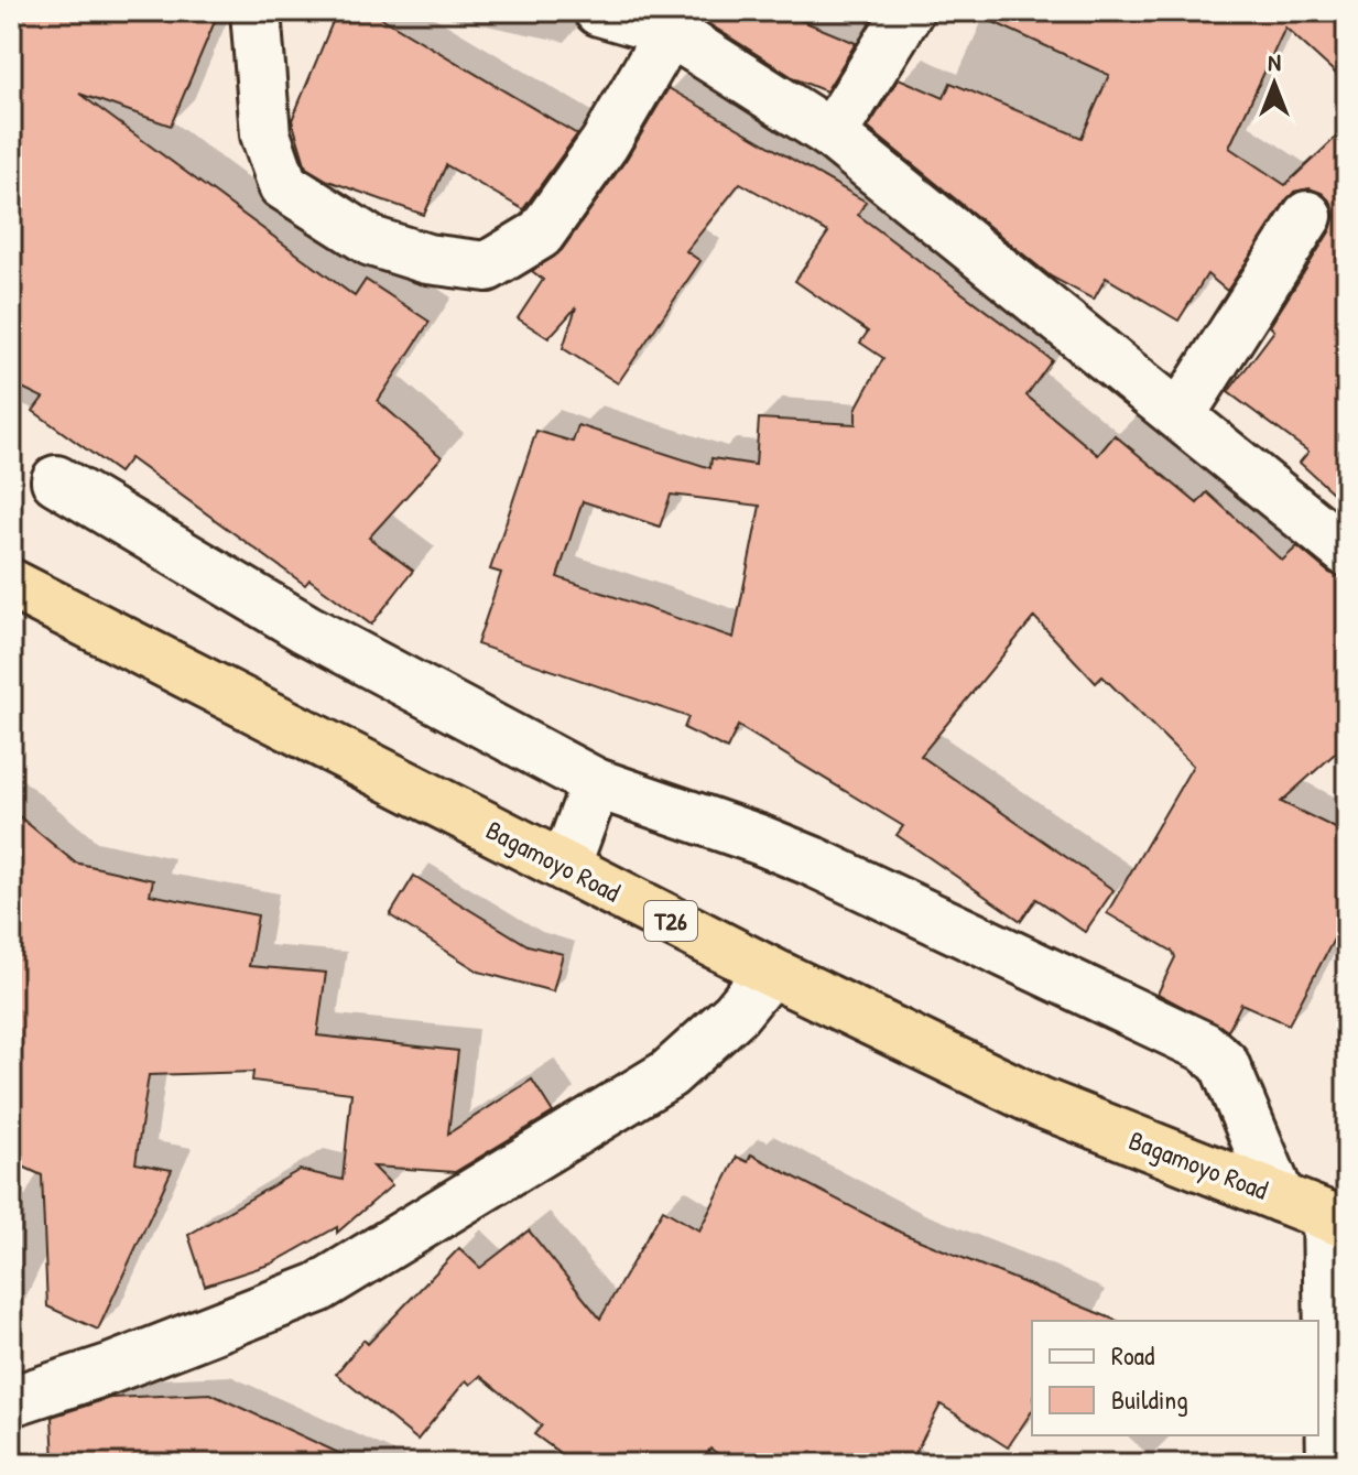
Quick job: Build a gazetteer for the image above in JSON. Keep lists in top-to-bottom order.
{
  "streets": {
    "highway": ["Bagamoyo Road", "T26"]
  },
  "legend": ["Road", "Building"],
  "north": "top"
}
